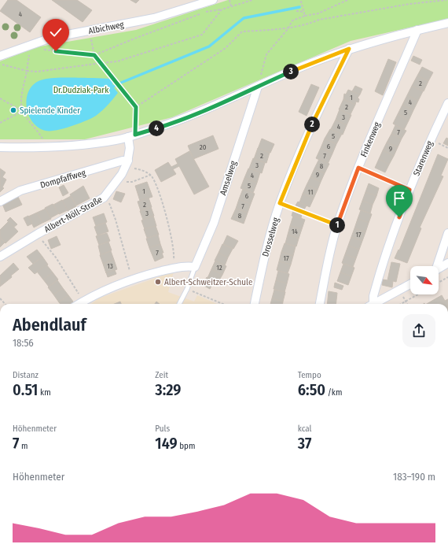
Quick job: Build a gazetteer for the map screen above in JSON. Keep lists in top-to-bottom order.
{
  "streets": {
    "street": [
      "Albichweg",
      "Finkenweg",
      "Starenweg",
      "Amselweg",
      "Dompfaffweg",
      "Albert-Nöll-Straße",
      "Drosselweg"
    ]
  },
  "crossings": [
    ["Dompfaffweg", "Albert-Nöll-Straße"]
  ],
  "parks": ["Dr.Dudziak-Park"],
  "places": ["Spielende Kinder", "Albert-Schweitzer-Schule"],
  "house_numbers": [
    "4",
    "2",
    "1",
    "4",
    "2",
    "5",
    "3",
    "4",
    "7",
    "5",
    "6",
    "20",
    "9",
    "2",
    "7",
    "3",
    "8",
    "9",
    "4",
    "5",
    "1",
    "11",
    "6",
    "2",
    "7",
    "3",
    "8",
    "14",
    "17",
    "7",
    "17",
    "13",
    "12"
  ],
  "north": "bottom right",
  "page": {
    "pins": [
      "3",
      "2",
      "4",
      "1"
    ],
    "heading": ["Abendlauf", "18:56"],
    "stats": [
      ["Distanz", "0.51 km"],
      ["Zeit", "3:29"],
      ["Tempo", "6:50 /km"],
      ["Höhenmeter", "7 m"],
      ["Puls", "149 bpm"],
      ["kcal", "37"]
    ],
    "chart": ["Höhenmeter", "183–190 m"]
  }
}
